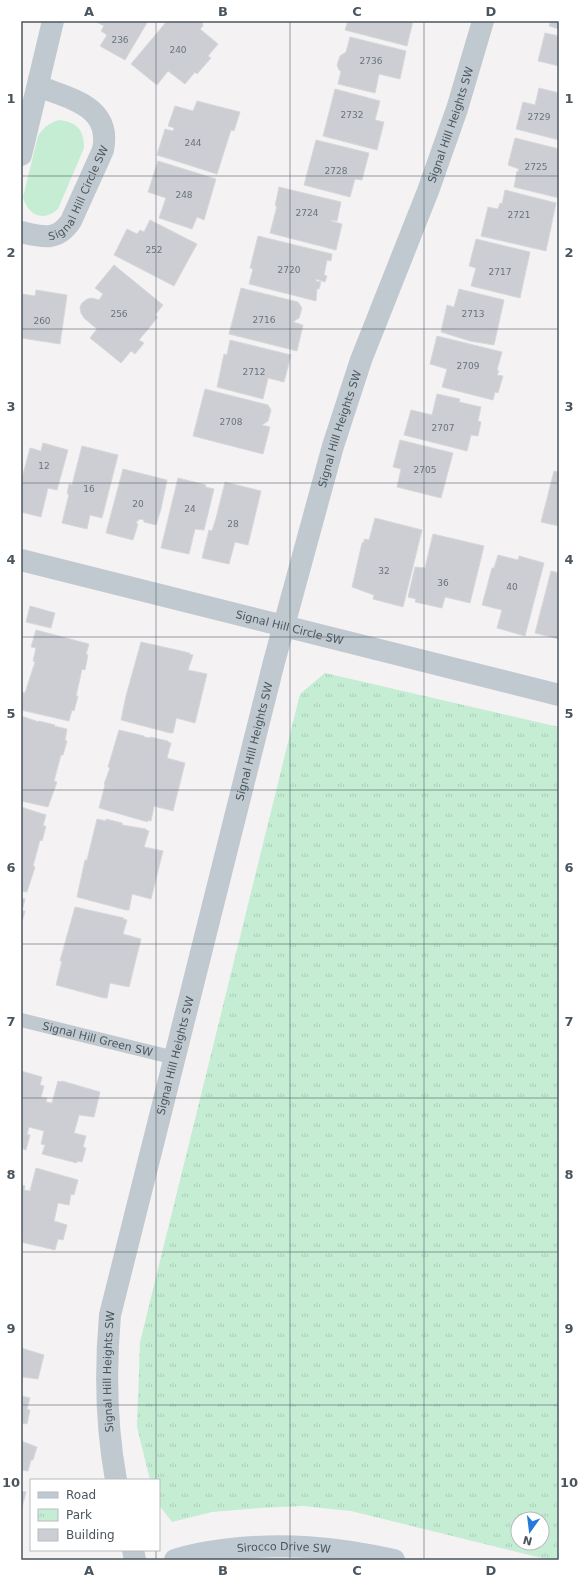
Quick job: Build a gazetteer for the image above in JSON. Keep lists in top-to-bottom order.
{
  "streets": {
    "street": ["Signal Hill Heights SW", "Signal Hill Circle SW", "Sirocco Drive SW"],
    "lane": ["Signal Hill Green SW"]
  },
  "crossings": [
    ["Signal Hill Heights SW", "Signal Hill Circle SW"],
    ["Signal Hill Heights SW", "Signal Hill Green SW"]
  ],
  "house_numbers": [
    "236",
    "240",
    "2736",
    "2732",
    "2729",
    "244",
    "2725",
    "2728",
    "248",
    "2724",
    "2721",
    "252",
    "2720",
    "2717",
    "256",
    "2713",
    "2716",
    "260",
    "2709",
    "2712",
    "2708",
    "2707",
    "12",
    "2705",
    "16",
    "20",
    "24",
    "28",
    "32",
    "36",
    "40"
  ],
  "legend": ["Road", "Park", "Building"],
  "north": "bottom",
  "grid": {
    "columns": [
      "A",
      "B",
      "C",
      "D"
    ],
    "rows": [
      "1",
      "2",
      "3",
      "4",
      "5",
      "6",
      "7",
      "8",
      "9",
      "10"
    ]
  }
}
